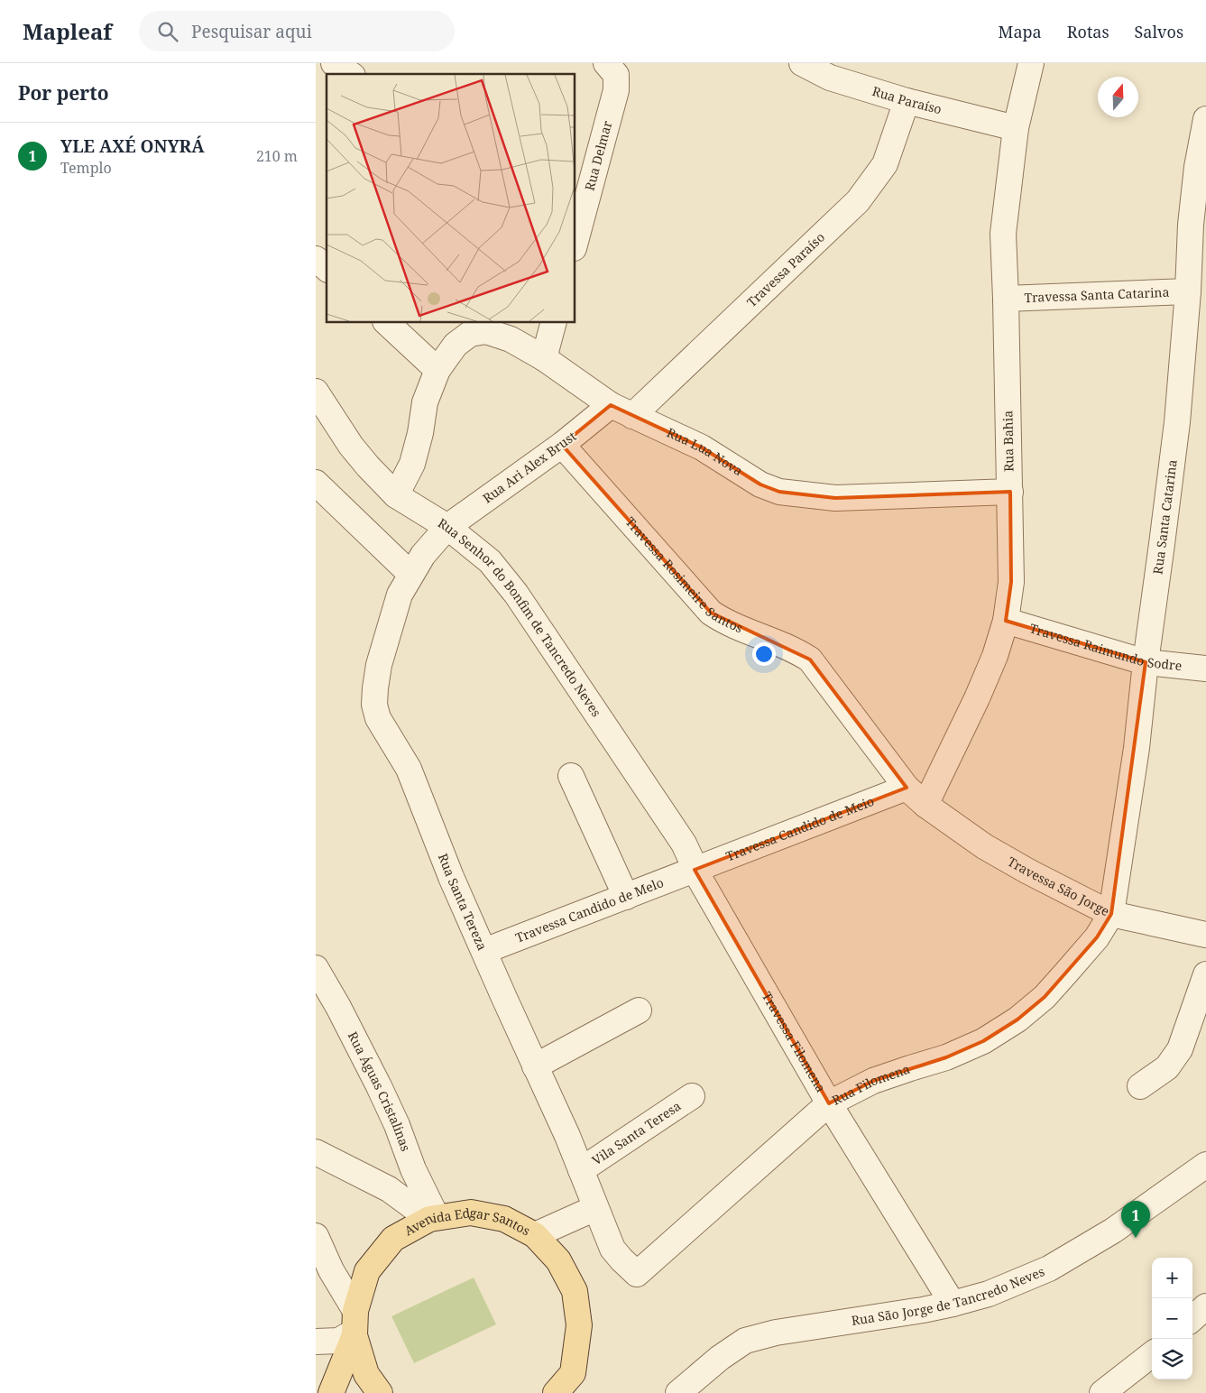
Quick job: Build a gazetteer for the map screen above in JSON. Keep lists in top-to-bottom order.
{
  "streets": {
    "main road": ["Avenida Edgar Santos"],
    "street": [
      "Rua Paraíso",
      "Rua Delmar",
      "Travessa Paraíso",
      "Travessa Santa Catarina",
      "Rua Bahia",
      "Rua Lua Nova",
      "Rua Ari Alex Brust",
      "Rua Santa Catarina",
      "Travessa Rosimeire Santos",
      "Rua Senhor do Bonfim de Tancredo Neves",
      "Travessa Raimundo Sodre",
      "Travessa Candido de Meio",
      "Travessa São Jorge",
      "Rua Santa Tereza",
      "Travessa Candido de Melo",
      "Travessa Filomena",
      "Rua Filomena",
      "Rua Águas Cristalinas",
      "Vila Santa Teresa",
      "Rua São Jorge de Tancredo Neves"
    ]
  },
  "crossings": [
    ["Rua Paraíso", "Travessa Paraíso"],
    ["Rua Paraíso", "Rua Bahia"],
    ["Travessa Paraíso", "Rua Lua Nova"],
    ["Travessa Paraíso", "Rua Ari Alex Brust"],
    ["Travessa Santa Catarina", "Rua Bahia"],
    ["Travessa Santa Catarina", "Rua Santa Catarina"],
    ["Rua Bahia", "Rua Lua Nova"],
    ["Rua Bahia", "Travessa Rosimeire Santos"],
    ["Rua Bahia", "Travessa Raimundo Sodre"],
    ["Rua Bahia", "Travessa São Jorge"],
    ["Rua Lua Nova", "Rua Ari Alex Brust"],
    ["Rua Lua Nova", "Rua Senhor do Bonfim de Tancredo Neves"],
    ["Rua Ari Alex Brust", "Travessa Rosimeire Santos"],
    ["Rua Ari Alex Brust", "Rua Senhor do Bonfim de Tancredo Neves"],
    ["Rua Ari Alex Brust", "Rua Santa Tereza"],
    ["Rua Santa Catarina", "Travessa Raimundo Sodre"],
    ["Rua Santa Catarina", "Travessa São Jorge"],
    ["Rua Santa Catarina", "Rua Filomena"],
    ["Travessa Rosimeire Santos", "Travessa Candido de Meio"],
    ["Travessa Rosimeire Santos", "Travessa São Jorge"],
    ["Rua Senhor do Bonfim de Tancredo Neves", "Travessa Candido de Meio"],
    ["Rua Senhor do Bonfim de Tancredo Neves", "Rua Santa Tereza"],
    ["Rua Senhor do Bonfim de Tancredo Neves", "Travessa Candido de Melo"],
    ["Rua Senhor do Bonfim de Tancredo Neves", "Travessa Filomena"],
    ["Travessa Candido de Meio", "Travessa Candido de Melo"],
    ["Travessa Candido de Meio", "Travessa Filomena"],
    ["Travessa São Jorge", "Rua Filomena"],
    ["Rua Santa Tereza", "Travessa Candido de Melo"],
    ["Rua Santa Tereza", "Rua Filomena"],
    ["Rua Santa Tereza", "Vila Santa Teresa"],
    ["Travessa Candido de Melo", "Travessa Filomena"],
    ["Travessa Filomena", "Rua Filomena"],
    ["Travessa Filomena", "Rua São Jorge de Tancredo Neves"],
    ["Rua Águas Cristalinas", "Avenida Edgar Santos"]
  ],
  "north": "top",
  "page": {
    "header": "Mapleaf",
    "search": "Pesquisar aqui",
    "nav": ["Mapa", "Rotas", "Salvos"],
    "heading": "Por perto",
    "list": [
      {
        "mark": "1",
        "name": "YLE AXÉ ONYRÁ",
        "note": "Templo",
        "value": "210 m"
      }
    ],
    "pins": "1",
    "map_buttons": ["+", "−"]
  }
}
